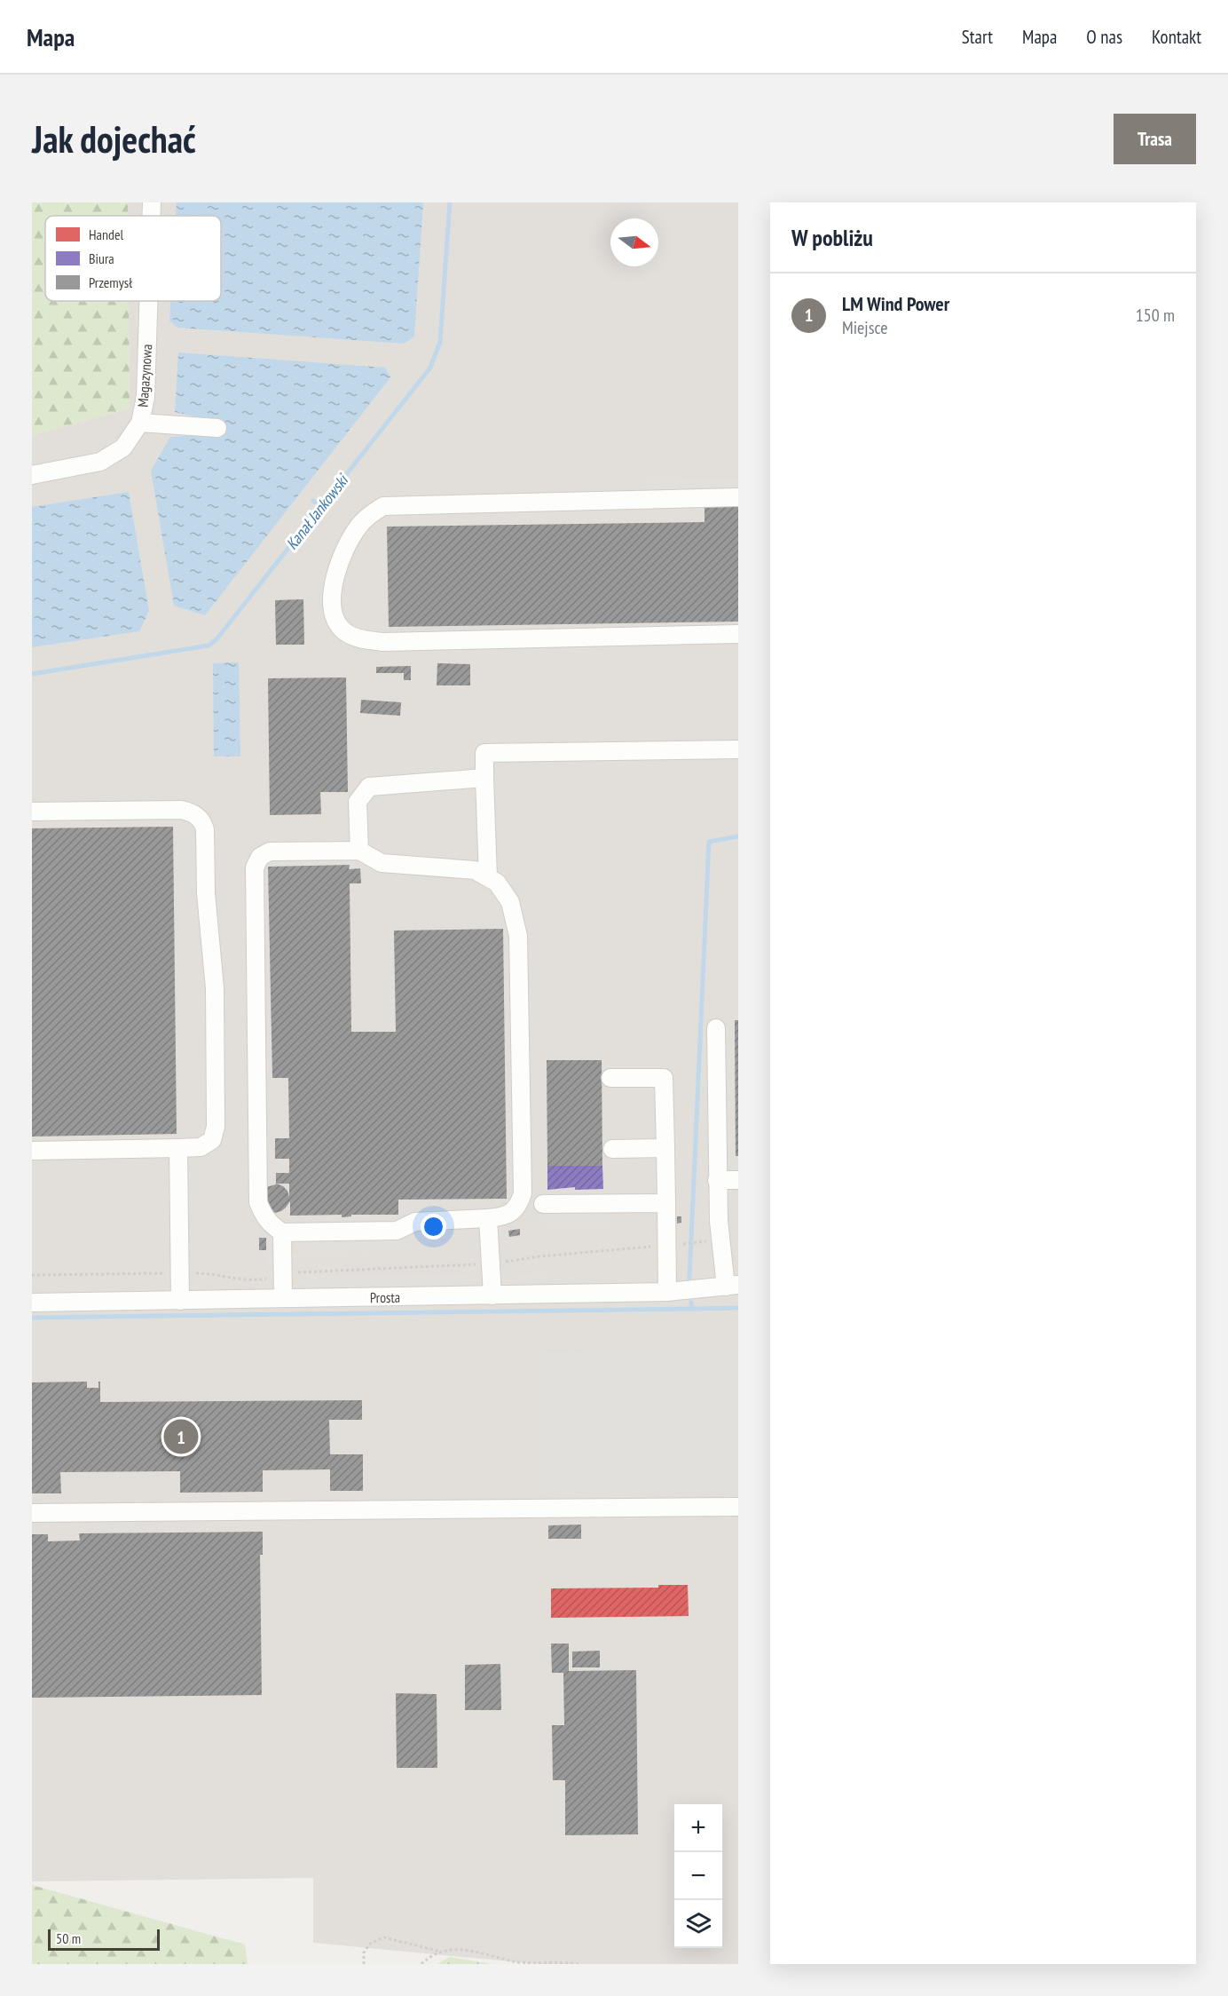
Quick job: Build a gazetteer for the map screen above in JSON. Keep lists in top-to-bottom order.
{
  "streets": {
    "street": ["Magazynowa", "Prosta"]
  },
  "water": ["Kanał Jankowski"],
  "legend": ["Handel", "Biura", "Przemysł"],
  "scale_bar": "50 m",
  "north": "right",
  "page": {
    "header": "Mapa",
    "nav": [
      "Start",
      "Mapa",
      "O nas",
      "Kontakt"
    ],
    "buttons": "Trasa",
    "title": "Jak dojechać",
    "heading": "W pobliżu",
    "list": [
      {
        "mark": "1",
        "name": "LM Wind Power",
        "note": "Miejsce",
        "value": "150 m"
      }
    ],
    "pins": "1",
    "map_buttons": ["+", "−"],
    "scale": "50 m"
  }
}
